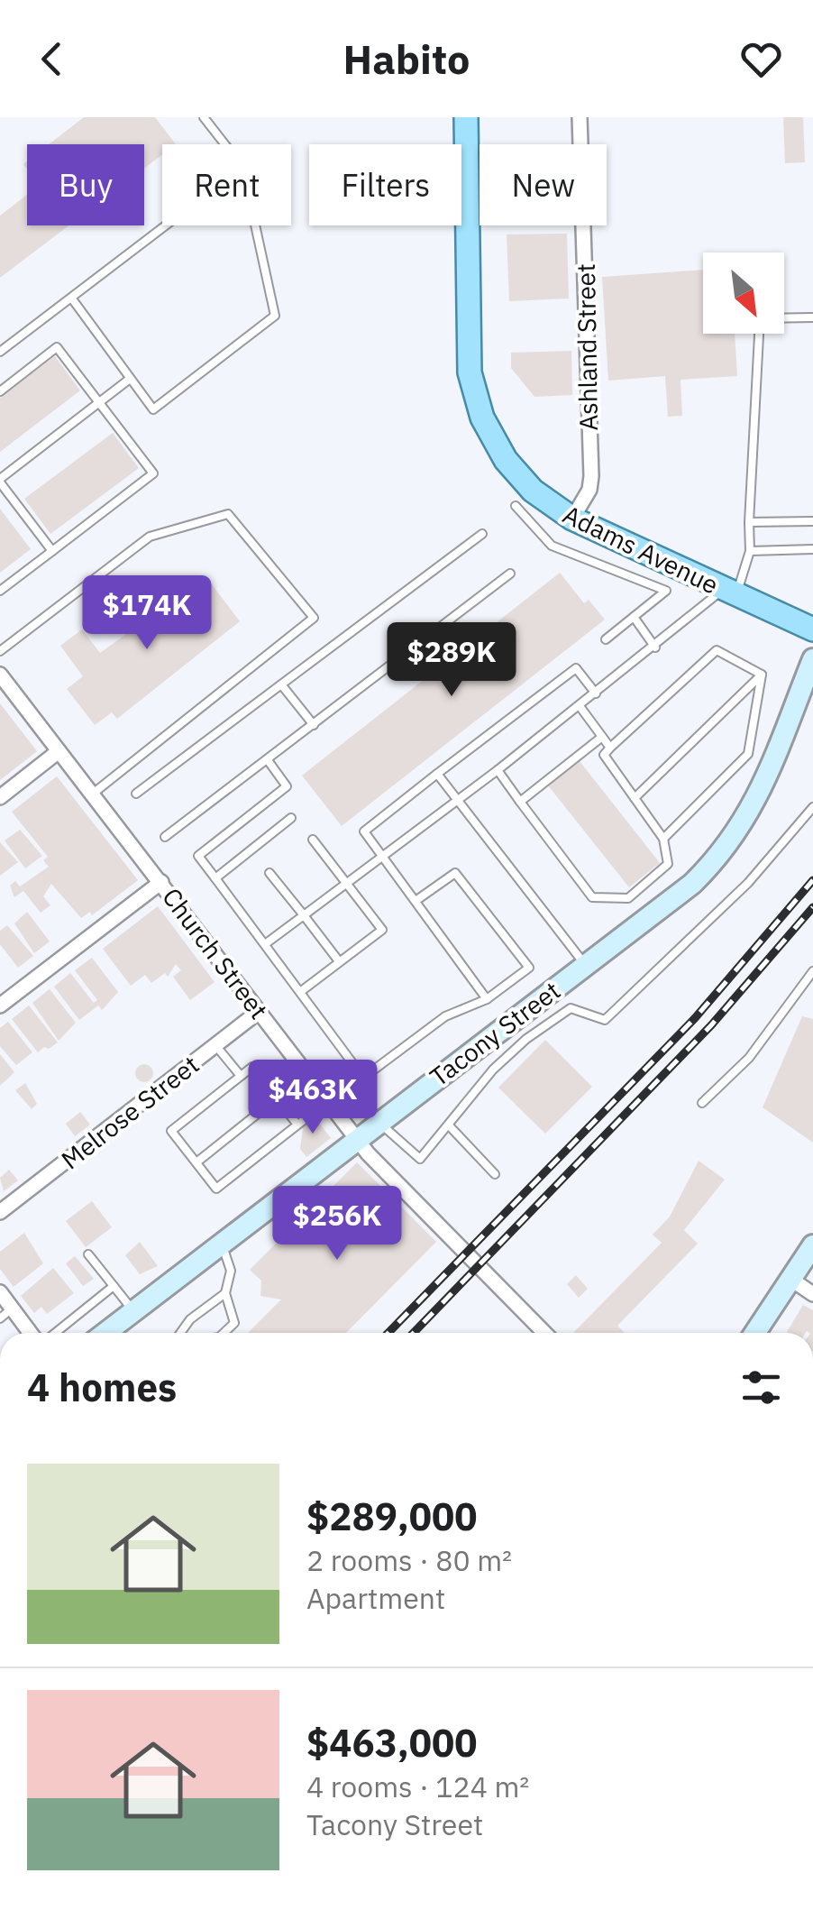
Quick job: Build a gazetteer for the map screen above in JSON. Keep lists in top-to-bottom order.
{
  "streets": {
    "main road": ["Adams Avenue", "Tacony Street"],
    "street": ["Ashland Street", "Church Street", "Melrose Street"]
  },
  "crossings": [
    ["Ashland Street", "Adams Avenue"],
    ["Church Street", "Tacony Street"],
    ["Church Street", "Melrose Street"]
  ],
  "north": "bottom right",
  "page": {
    "header": "Habito",
    "chip": [
      "Buy",
      "Rent",
      "Filters",
      "New"
    ],
    "price": [
      "$174K",
      "$289K",
      "$463K",
      "$256K"
    ],
    "heading": "4 homes",
    "list": [
      {
        "name": "$289,000",
        "note": "2 rooms · 80 m² · Apartment"
      },
      {
        "name": "$463,000",
        "note": "4 rooms · 124 m² · Tacony Street"
      }
    ]
  }
}
